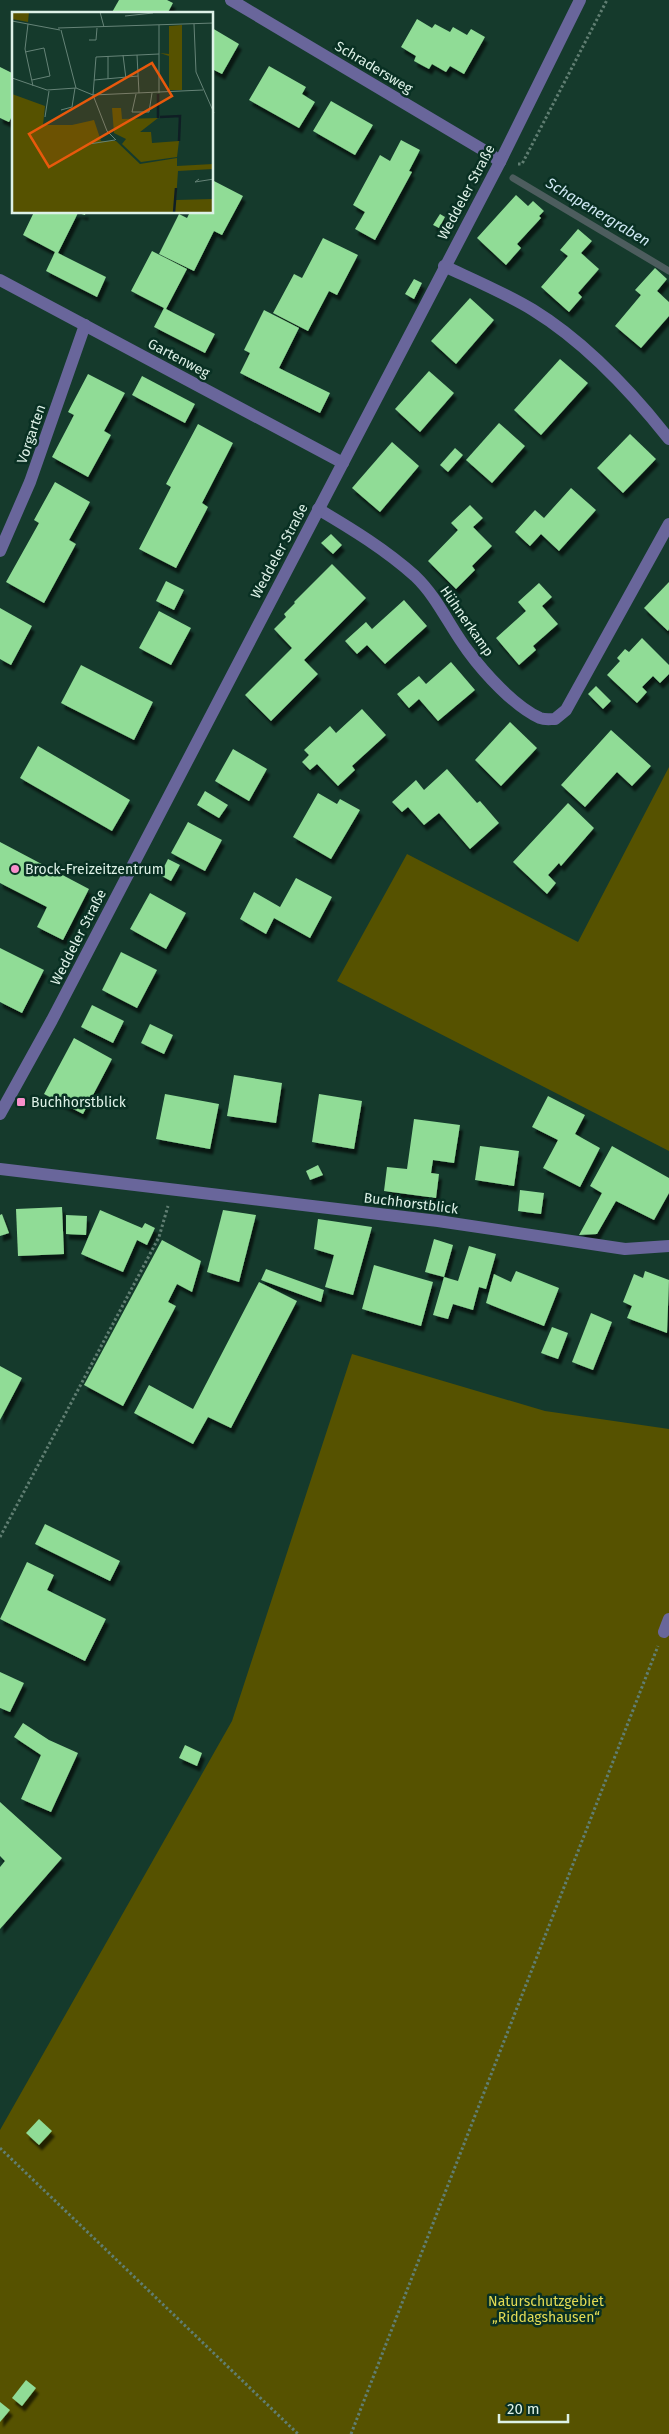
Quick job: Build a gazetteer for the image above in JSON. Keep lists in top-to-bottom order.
{
  "streets": {
    "street": [
      "Schradersweg",
      "Weddeler Straße",
      "Gartenweg",
      "Vorgarten",
      "Hühnerkamp",
      "Buchhorstblick"
    ]
  },
  "crossings": [
    ["Schradersweg", "Weddeler Straße"],
    ["Weddeler Straße", "Gartenweg"],
    ["Weddeler Straße", "Hühnerkamp"],
    ["Gartenweg", "Vorgarten"]
  ],
  "water": ["Schapenergraben"],
  "parks": ["Naturschutzgebiet „Riddagshausen“"],
  "places": {
    "other": ["Brock-Freizeitzentrum"],
    "transit": ["Buchhorstblick"]
  },
  "scale_bar": "20 m"
}
